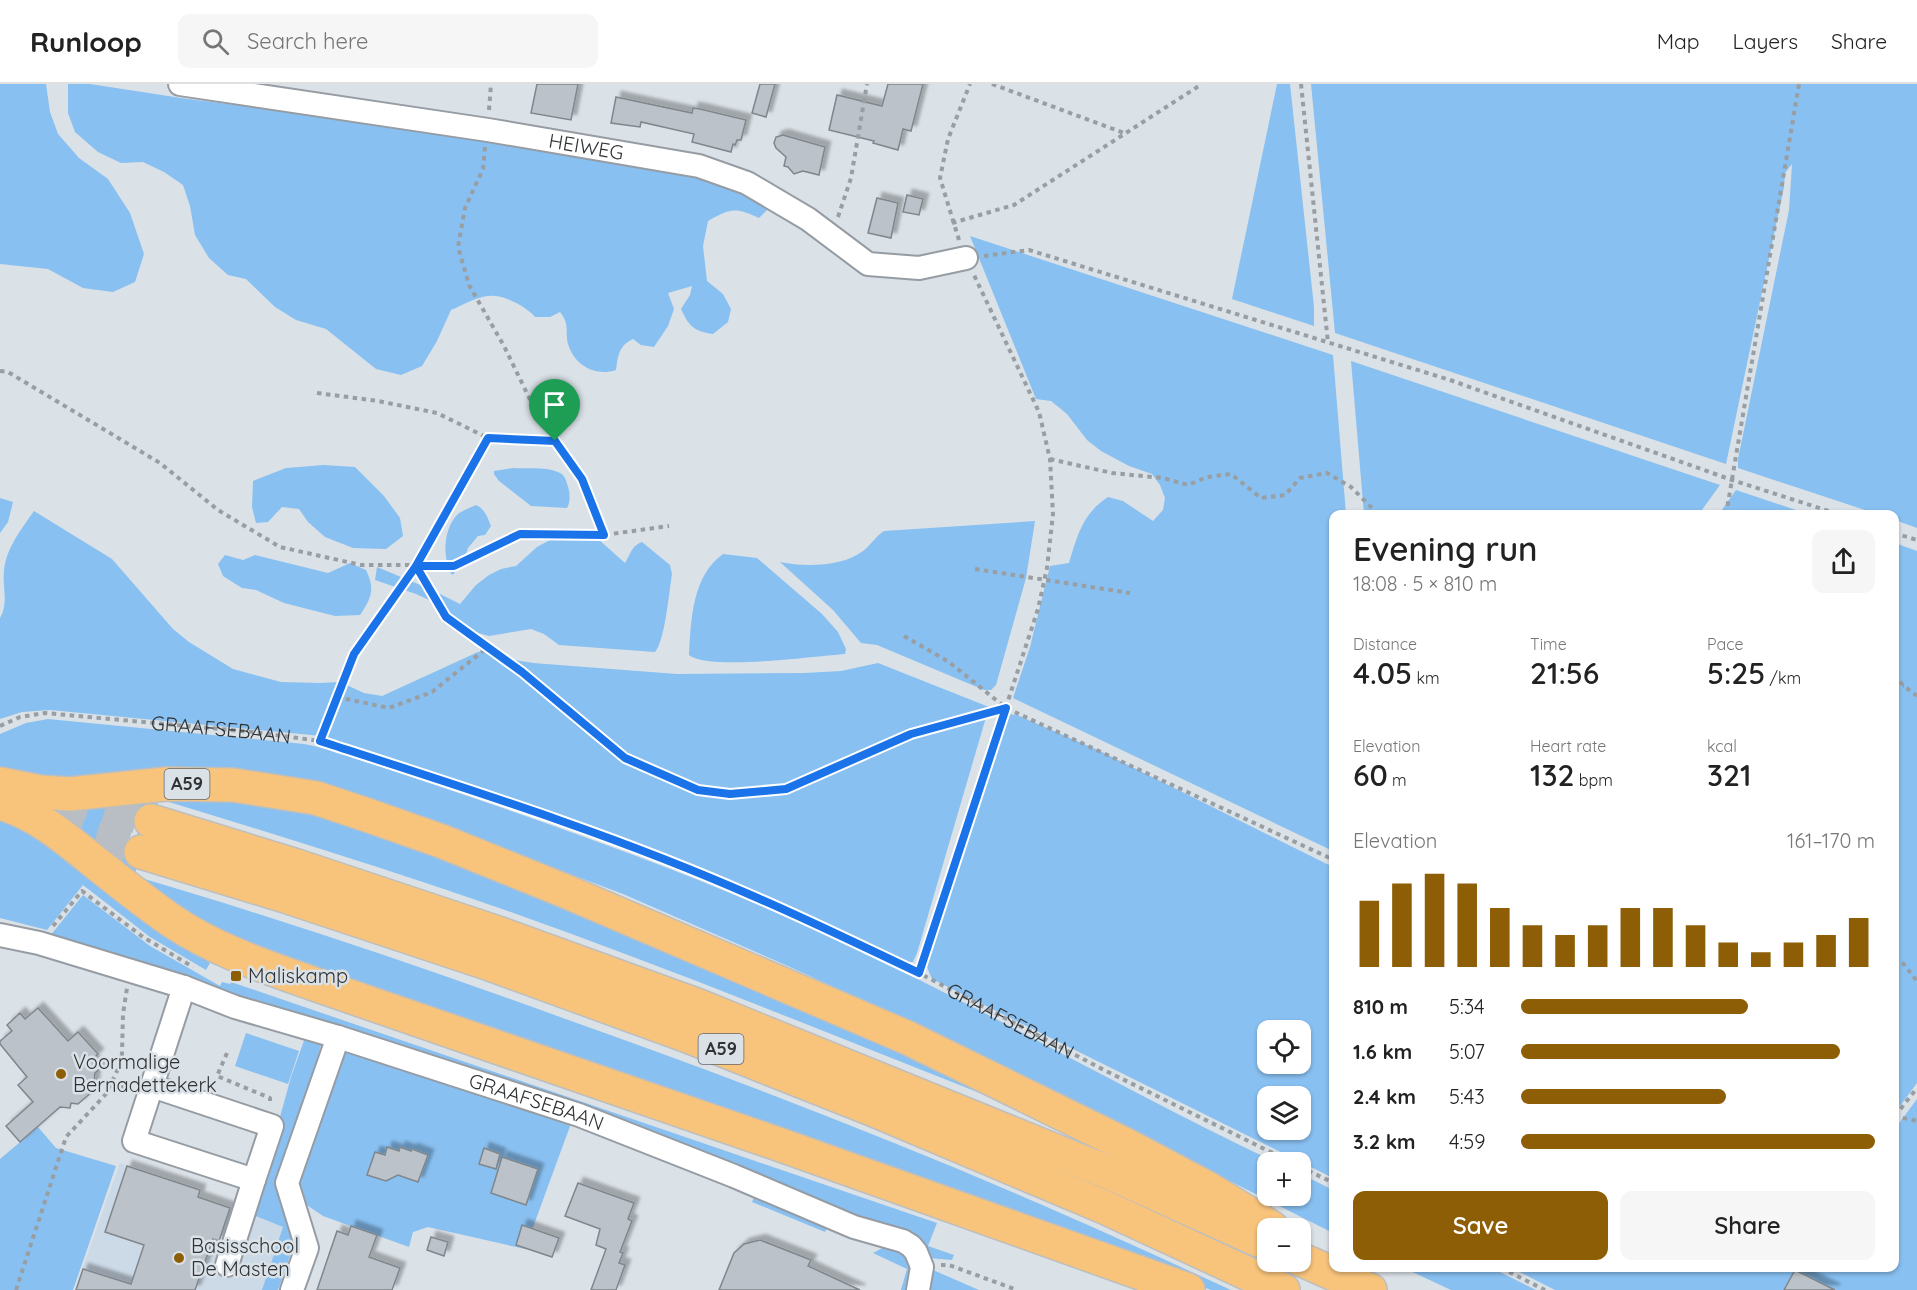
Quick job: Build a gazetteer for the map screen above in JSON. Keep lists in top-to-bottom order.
{
  "streets": {
    "highway": ["A59"],
    "street": ["HEIWEG", "GRAAFSEBAAN"]
  },
  "places": {
    "transit": ["Maliskamp"],
    "other": ["Voormalige Bernadettekerk", "Basisschool De Masten"]
  },
  "page": {
    "header": "Runloop",
    "search": "Search here",
    "nav": ["Map", "Layers", "Share"],
    "heading": ["Evening run", "18:08 · 5 × 810 m"],
    "stats": [
      ["Distance", "4.05 km"],
      ["Time", "21:56"],
      ["Pace", "5:25 /km"],
      ["Elevation", "60 m"],
      ["Heart rate", "132 bpm"],
      ["kcal", "321"]
    ],
    "chart": ["Elevation", "161–170 m"],
    "list": [
      {
        "name": "810 m",
        "note": "5:34"
      },
      {
        "name": "1.6 km",
        "note": "5:07"
      },
      {
        "name": "2.4 km",
        "note": "5:43"
      },
      {
        "name": "3.2 km",
        "note": "4:59"
      }
    ],
    "map_buttons": ["+", "−"],
    "buttons": ["Save", "Share"]
  }
}
